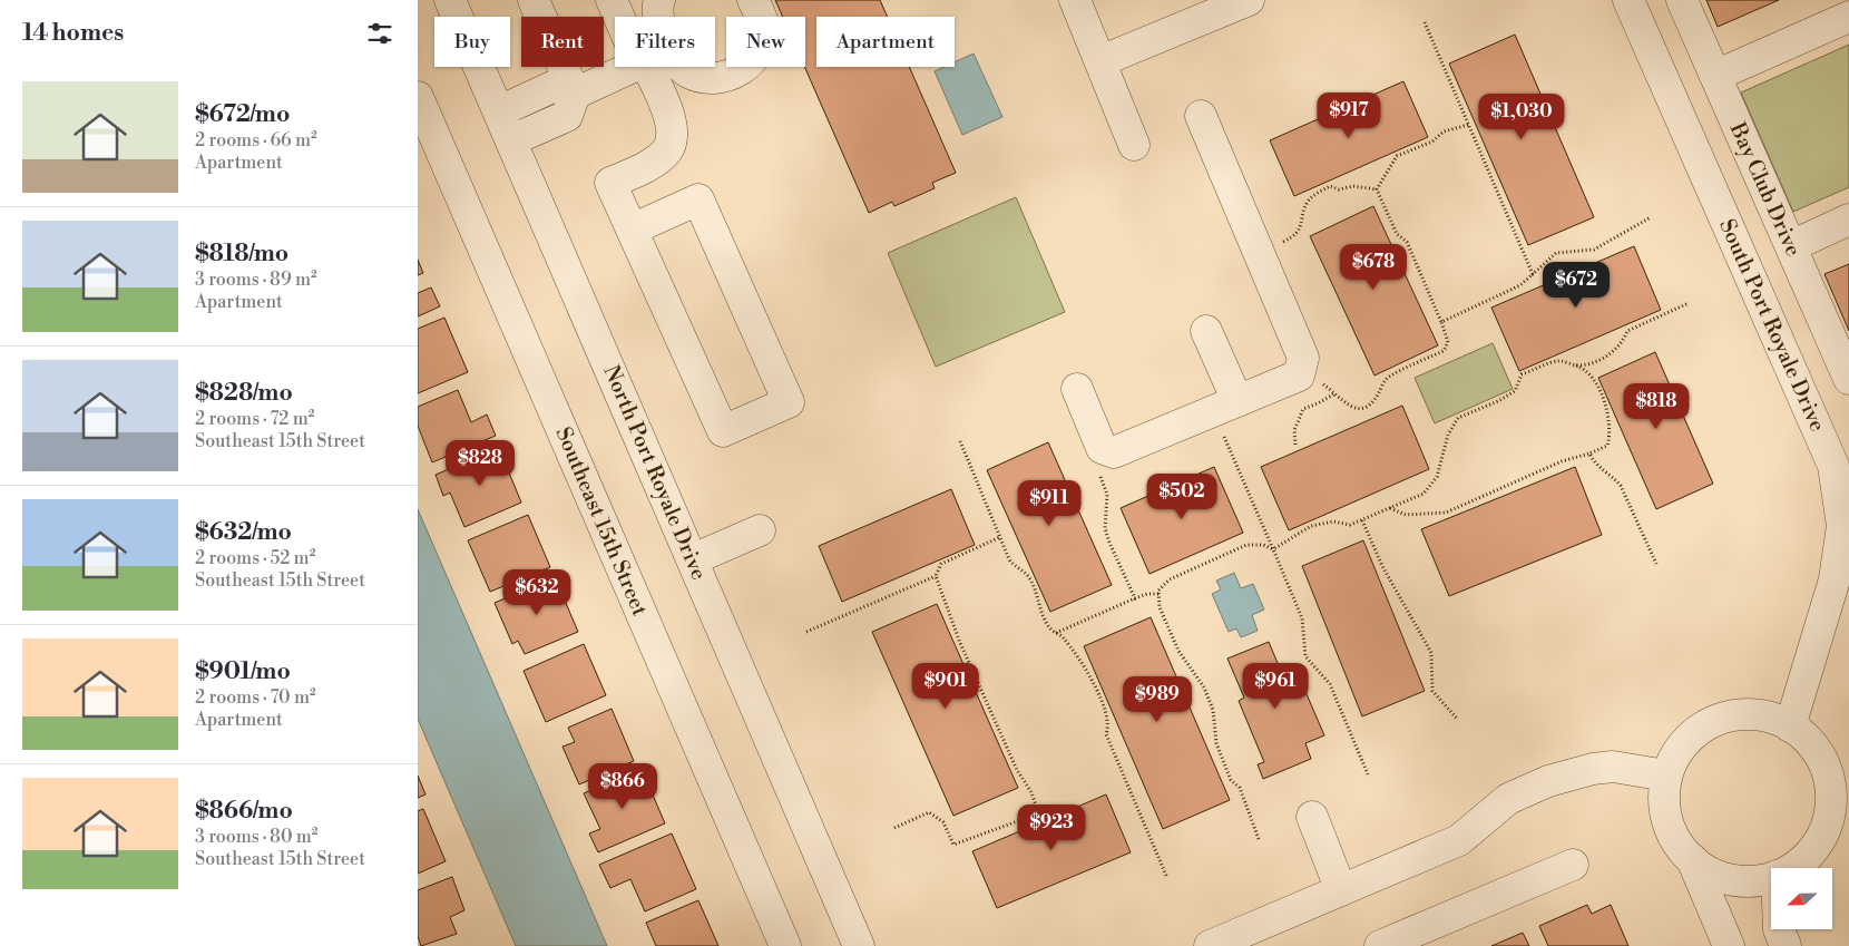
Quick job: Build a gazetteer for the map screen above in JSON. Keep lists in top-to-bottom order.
{
  "streets": {
    "street": [
      "Bay Club Drive",
      "South Port Royale Drive",
      "North Port Royale Drive",
      "Southeast 15th Street"
    ]
  },
  "north": "left",
  "page": {
    "heading": "14 homes",
    "chip": [
      "Buy",
      "Rent",
      "Filters",
      "New",
      "Apartment"
    ],
    "list": [
      {
        "name": "$672/mo",
        "note": "2 rooms · 66 m² · Apartment"
      },
      {
        "name": "$818/mo",
        "note": "3 rooms · 89 m² · Apartment"
      },
      {
        "name": "$828/mo",
        "note": "2 rooms · 72 m² · Southeast 15th Street"
      },
      {
        "name": "$632/mo",
        "note": "2 rooms · 52 m² · Southeast 15th Street"
      },
      {
        "name": "$901/mo",
        "note": "2 rooms · 70 m² · Apartment"
      },
      {
        "name": "$866/mo",
        "note": "3 rooms · 80 m² · Southeast 15th Street"
      }
    ],
    "price": [
      "$917",
      "$1,030",
      "$678",
      "$672",
      "$818",
      "$828",
      "$502",
      "$911",
      "$632",
      "$901",
      "$961",
      "$989",
      "$866",
      "$923"
    ]
  }
}
